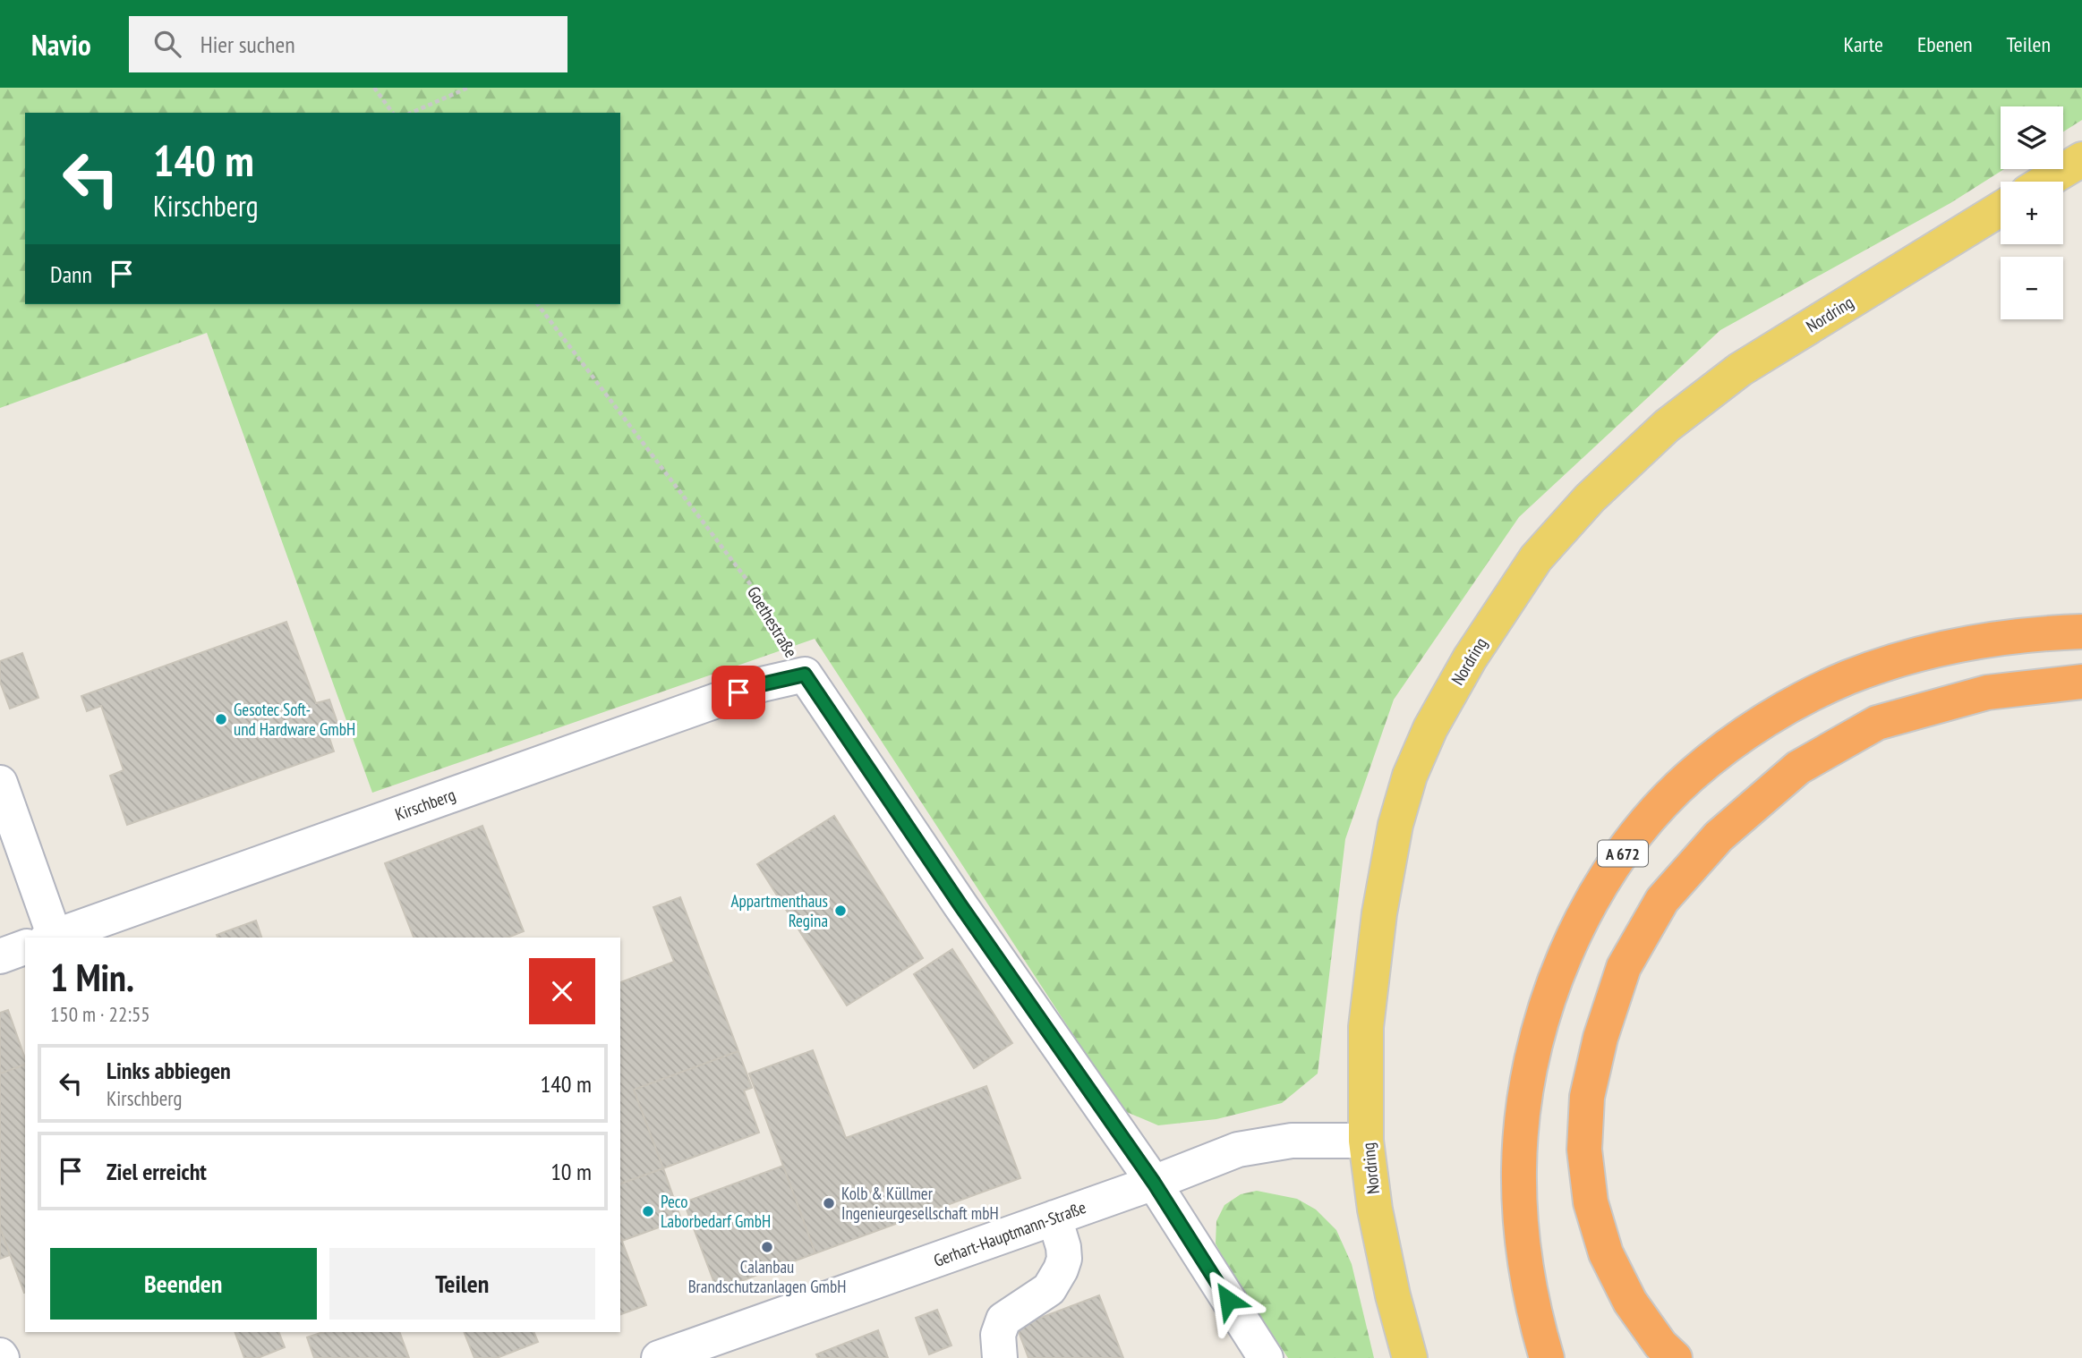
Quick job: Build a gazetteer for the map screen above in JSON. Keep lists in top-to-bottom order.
{
  "streets": {
    "highway": ["A 672"],
    "main road": ["Nordring"],
    "street": ["Goethestraße", "Kirschberg", "Gerhart-Hauptmann-Straße"]
  },
  "crossings": [
    ["Nordring", "Gerhart-Hauptmann-Straße"],
    ["Goethestraße", "Kirschberg"],
    ["Goethestraße", "Gerhart-Hauptmann-Straße"]
  ],
  "places": [
    "Gesotec Soft- und Hardware GmbH",
    "Appartmenthaus Regina",
    "Kolb & Küllmer Ingenieurgesellschaft mbH",
    "Peco Laborbedarf GmbH",
    "Calanbau Brandschutzanlagen GmbH"
  ],
  "page": {
    "header": "Navio",
    "search": "Hier suchen",
    "nav": ["Karte", "Ebenen", "Teilen"],
    "map_buttons": ["+", "−"],
    "turn": ["140 m", "Kirschberg"],
    "then": "Dann",
    "heading": ["1 Min.", "150 m · 22:55"],
    "list": [
      {
        "name": "Links abbiegen",
        "note": "Kirschberg",
        "value": "140 m"
      },
      {
        "name": "Ziel erreicht",
        "value": "10 m"
      }
    ],
    "buttons": ["Beenden", "Teilen"]
  }
}
